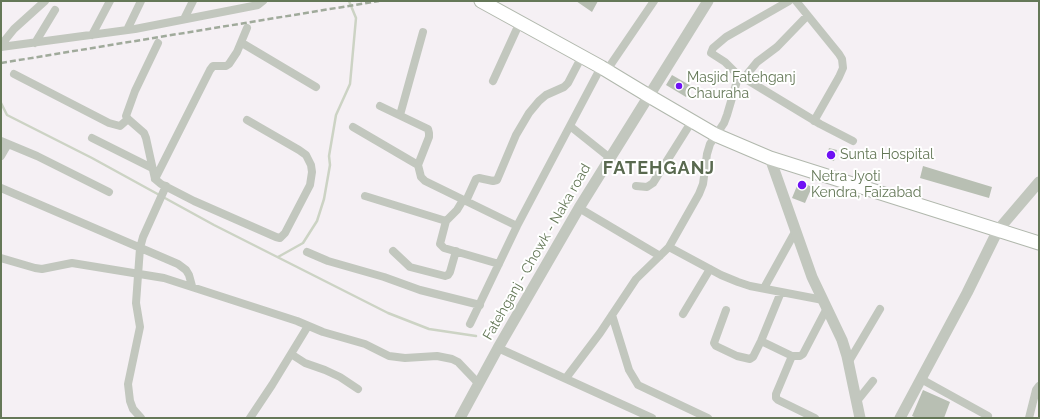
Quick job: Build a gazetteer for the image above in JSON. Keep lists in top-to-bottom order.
{
  "streets": {
    "street": ["Fatehganj - Chowk - Naka road"]
  },
  "districts": ["FATEHGANJ"],
  "places": ["Masjid Fatehganj Chauraha", "Sunta Hospital", "Netra Jyoti Kendra, Faizabad"]
}
